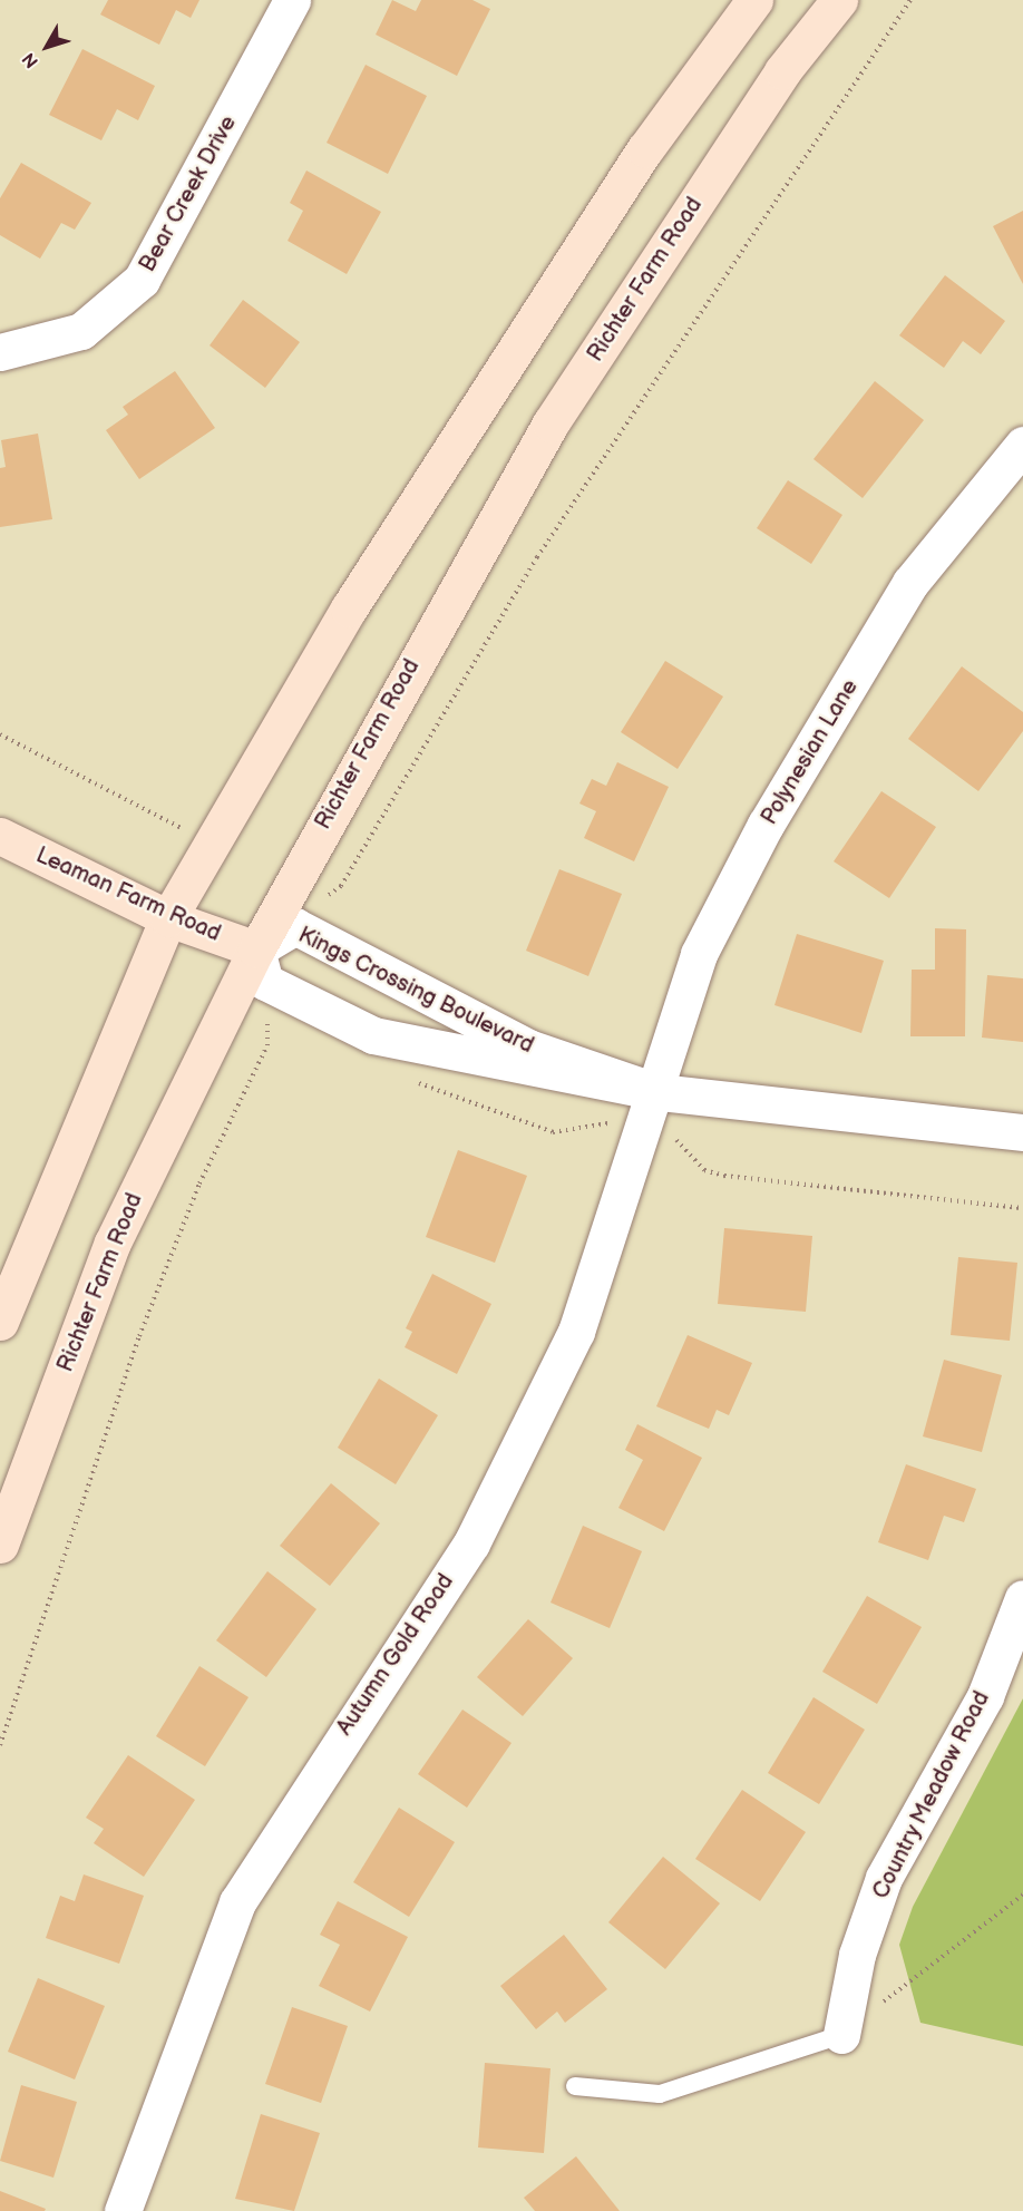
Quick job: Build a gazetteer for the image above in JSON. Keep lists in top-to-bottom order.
{
  "streets": {
    "main road": ["Richter Farm Road", "Leaman Farm Road"],
    "street": [
      "Bear Creek Drive",
      "Polynesian Lane",
      "Kings Crossing Boulevard",
      "Autumn Gold Road",
      "Country Meadow Road"
    ]
  },
  "crossings": [
    ["Richter Farm Road", "Leaman Farm Road"],
    ["Richter Farm Road", "Kings Crossing Boulevard"],
    ["Polynesian Lane", "Kings Crossing Boulevard"],
    ["Polynesian Lane", "Autumn Gold Road"],
    ["Leaman Farm Road", "Kings Crossing Boulevard"],
    ["Kings Crossing Boulevard", "Autumn Gold Road"]
  ],
  "north": "bottom left"
}
